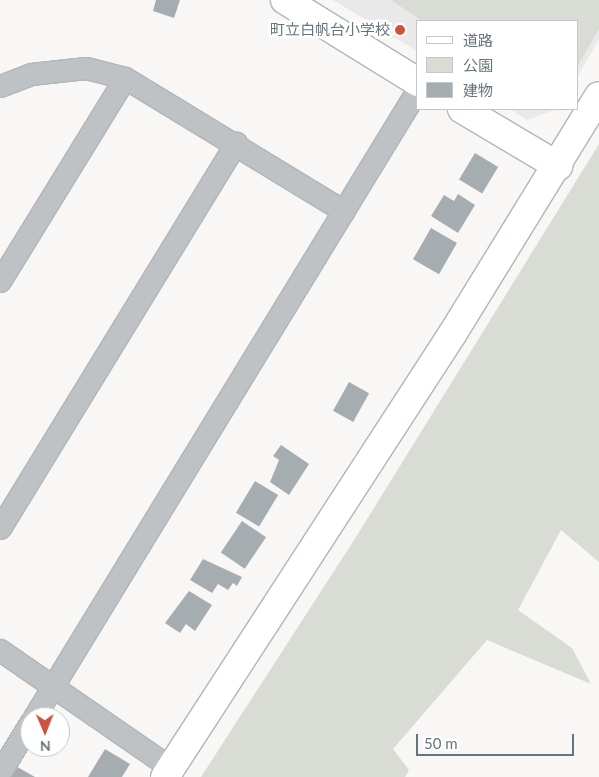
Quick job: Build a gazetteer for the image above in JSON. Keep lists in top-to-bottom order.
{
  "places": ["町立白帆台小学校"],
  "legend": ["道路", "公園", "建物"],
  "scale_bar": "50 m",
  "north": "bottom"
}
